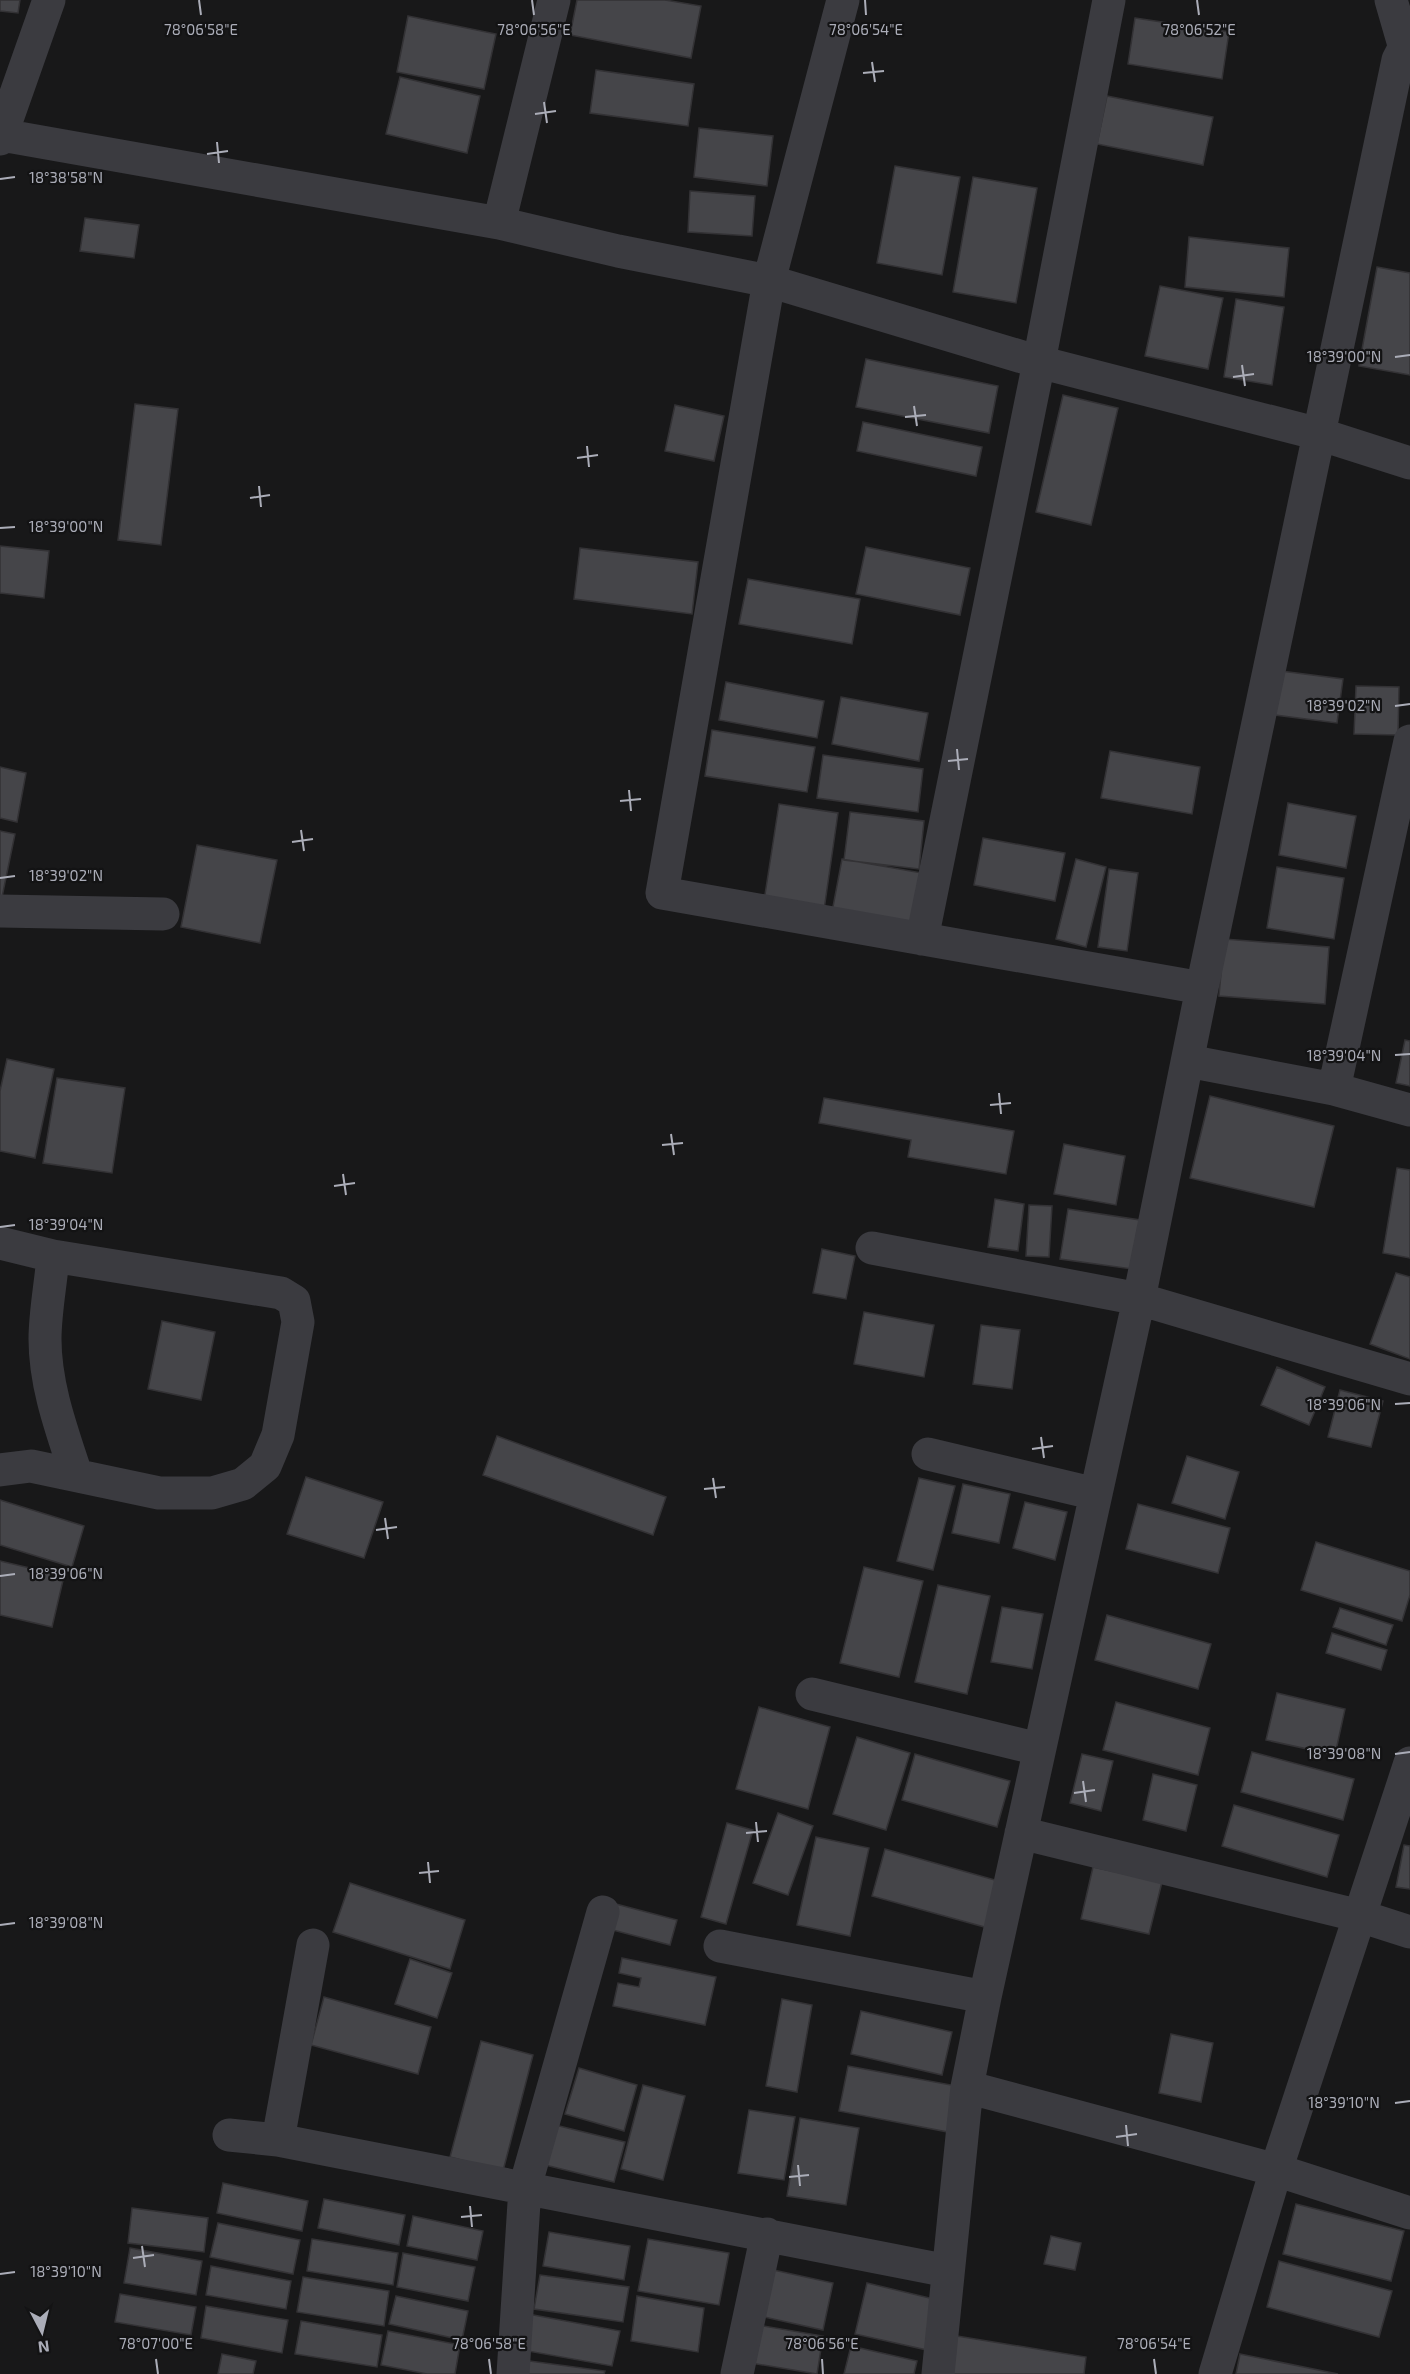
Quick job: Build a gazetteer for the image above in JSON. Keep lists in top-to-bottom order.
{
  "north": "bottom",
  "coordinates": [
    "78°06'56\"E",
    "78°06'54\"E",
    "78°06'58\"E",
    "78°06'52\"E",
    "18°38'58\"N",
    "18°39'00\"N",
    "18°39'02\"N",
    "18°39'04\"N",
    "18°39'06\"N",
    "18°39'08\"N",
    "18°39'10\"N",
    "78°07'00\"E"
  ]
}
